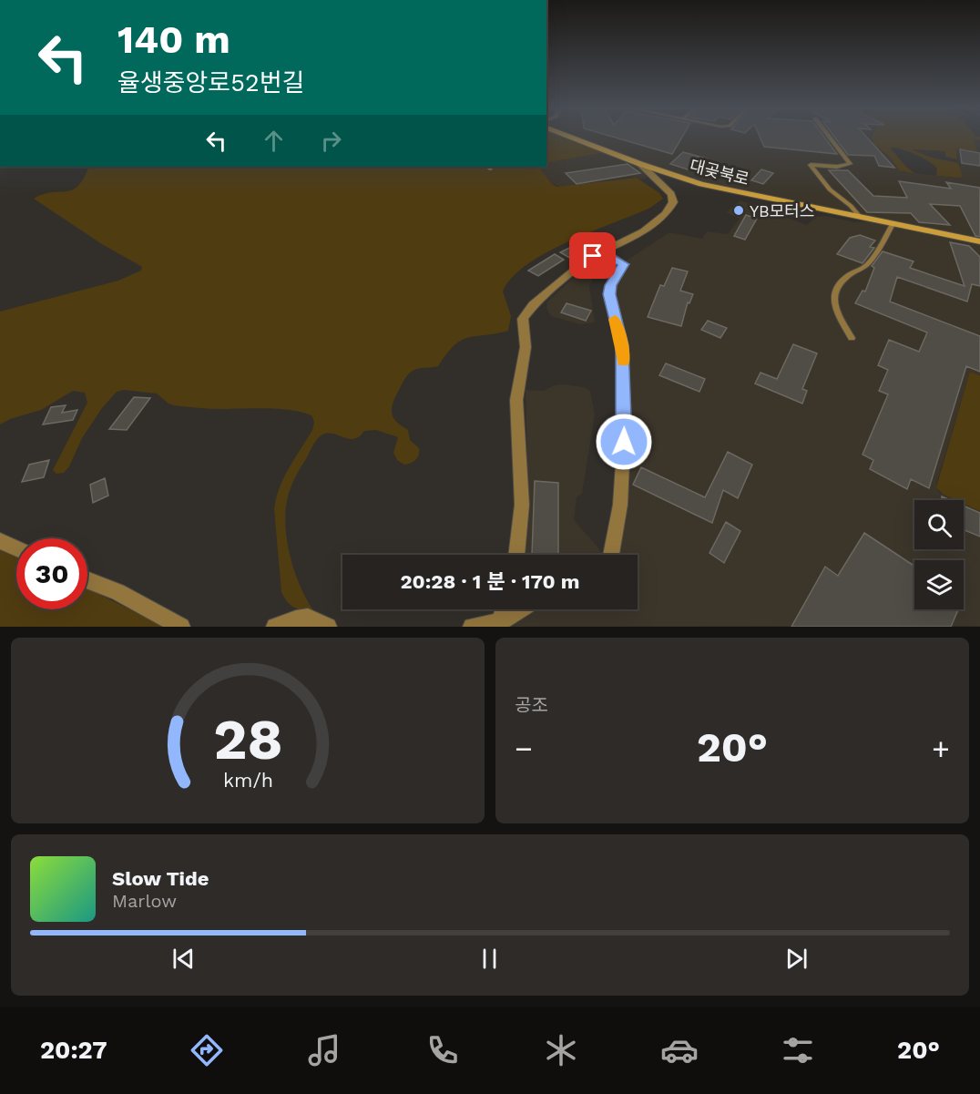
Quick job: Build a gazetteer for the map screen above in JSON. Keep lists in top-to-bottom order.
{
  "streets": {
    "street": ["대곶북로"]
  },
  "places": ["YB모터스"],
  "page": {
    "turn": ["140 m", "율생중앙로52번길"],
    "limit": "30",
    "trip": "20:28 · 1 분 · 170 m",
    "tile": "공조",
    "heat": ["−", "20°", "+"],
    "song": ["Slow Tide", "Marlow"],
    "tabs": ["20:27", "20°"],
    "gauge": ["28", "km/h"]
  }
}
